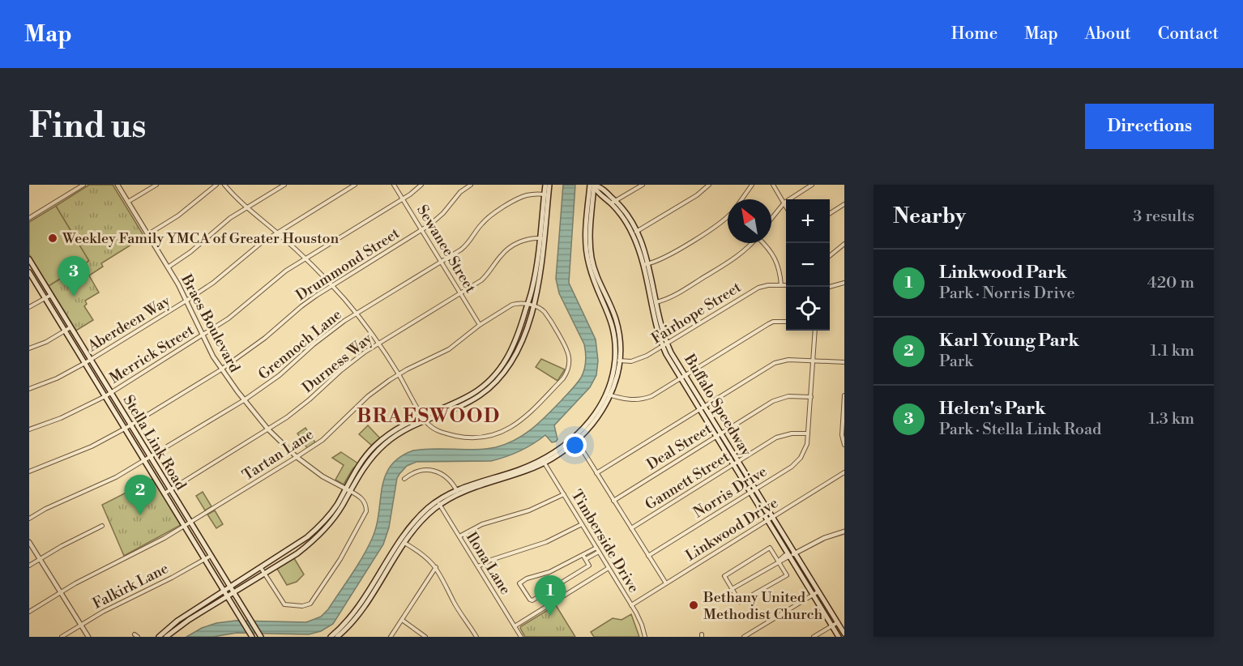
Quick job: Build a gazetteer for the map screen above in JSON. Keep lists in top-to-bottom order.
{
  "streets": {
    "main road": ["Buffalo Speedway", "Stella Link Road"],
    "street": [
      "Sewanee Street",
      "Drummond Street",
      "Fairhope Street",
      "Aberdeen Way",
      "Braes Boulevard",
      "Grennoch Lane",
      "Merrick Street",
      "Durness Way",
      "Deal Street",
      "Tartan Lane",
      "Gannett Street",
      "Norris Drive",
      "Linkwood Drive",
      "Timberside Drive",
      "Ilona Lane",
      "Falkirk Lane"
    ]
  },
  "crossings": [
    ["Sewanee Street", "Drummond Street"],
    ["Sewanee Street", "Grennoch Lane"],
    ["Sewanee Street", "Merrick Street"],
    ["Sewanee Street", "Durness Way"],
    ["Sewanee Street", "Tartan Lane"],
    ["Drummond Street", "Braes Boulevard"],
    ["Drummond Street", "Stella Link Road"],
    ["Fairhope Street", "Buffalo Speedway"],
    ["Aberdeen Way", "Braes Boulevard"],
    ["Aberdeen Way", "Stella Link Road"],
    ["Braes Boulevard", "Grennoch Lane"],
    ["Braes Boulevard", "Merrick Street"],
    ["Braes Boulevard", "Durness Way"],
    ["Braes Boulevard", "Tartan Lane"],
    ["Grennoch Lane", "Stella Link Road"],
    ["Merrick Street", "Stella Link Road"],
    ["Durness Way", "Stella Link Road"],
    ["Buffalo Speedway", "Deal Street"],
    ["Buffalo Speedway", "Gannett Street"],
    ["Buffalo Speedway", "Norris Drive"],
    ["Buffalo Speedway", "Linkwood Drive"],
    ["Stella Link Road", "Tartan Lane"],
    ["Stella Link Road", "Falkirk Lane"],
    ["Deal Street", "Norris Drive"],
    ["Gannett Street", "Norris Drive"],
    ["Linkwood Drive", "Timberside Drive"]
  ],
  "districts": ["BRAESWOOD"],
  "places": ["Weekley Family YMCA of Greater Houston", "Bethany United Methodist Church"],
  "north": "top left",
  "page": {
    "header": "Map",
    "nav": [
      "Home",
      "Map",
      "About",
      "Contact"
    ],
    "buttons": "Directions",
    "title": "Find us",
    "heading": ["Nearby", "3 results"],
    "map_buttons": ["+", "−"],
    "list": [
      {
        "mark": "1",
        "name": "Linkwood Park",
        "note": "Park · Norris Drive",
        "value": "420 m"
      },
      {
        "mark": "2",
        "name": "Karl Young Park",
        "note": "Park",
        "value": "1.1 km"
      },
      {
        "mark": "3",
        "name": "Helen's Park",
        "note": "Park · Stella Link Road",
        "value": "1.3 km"
      }
    ],
    "pins": ["3", "2", "1"]
  }
}
